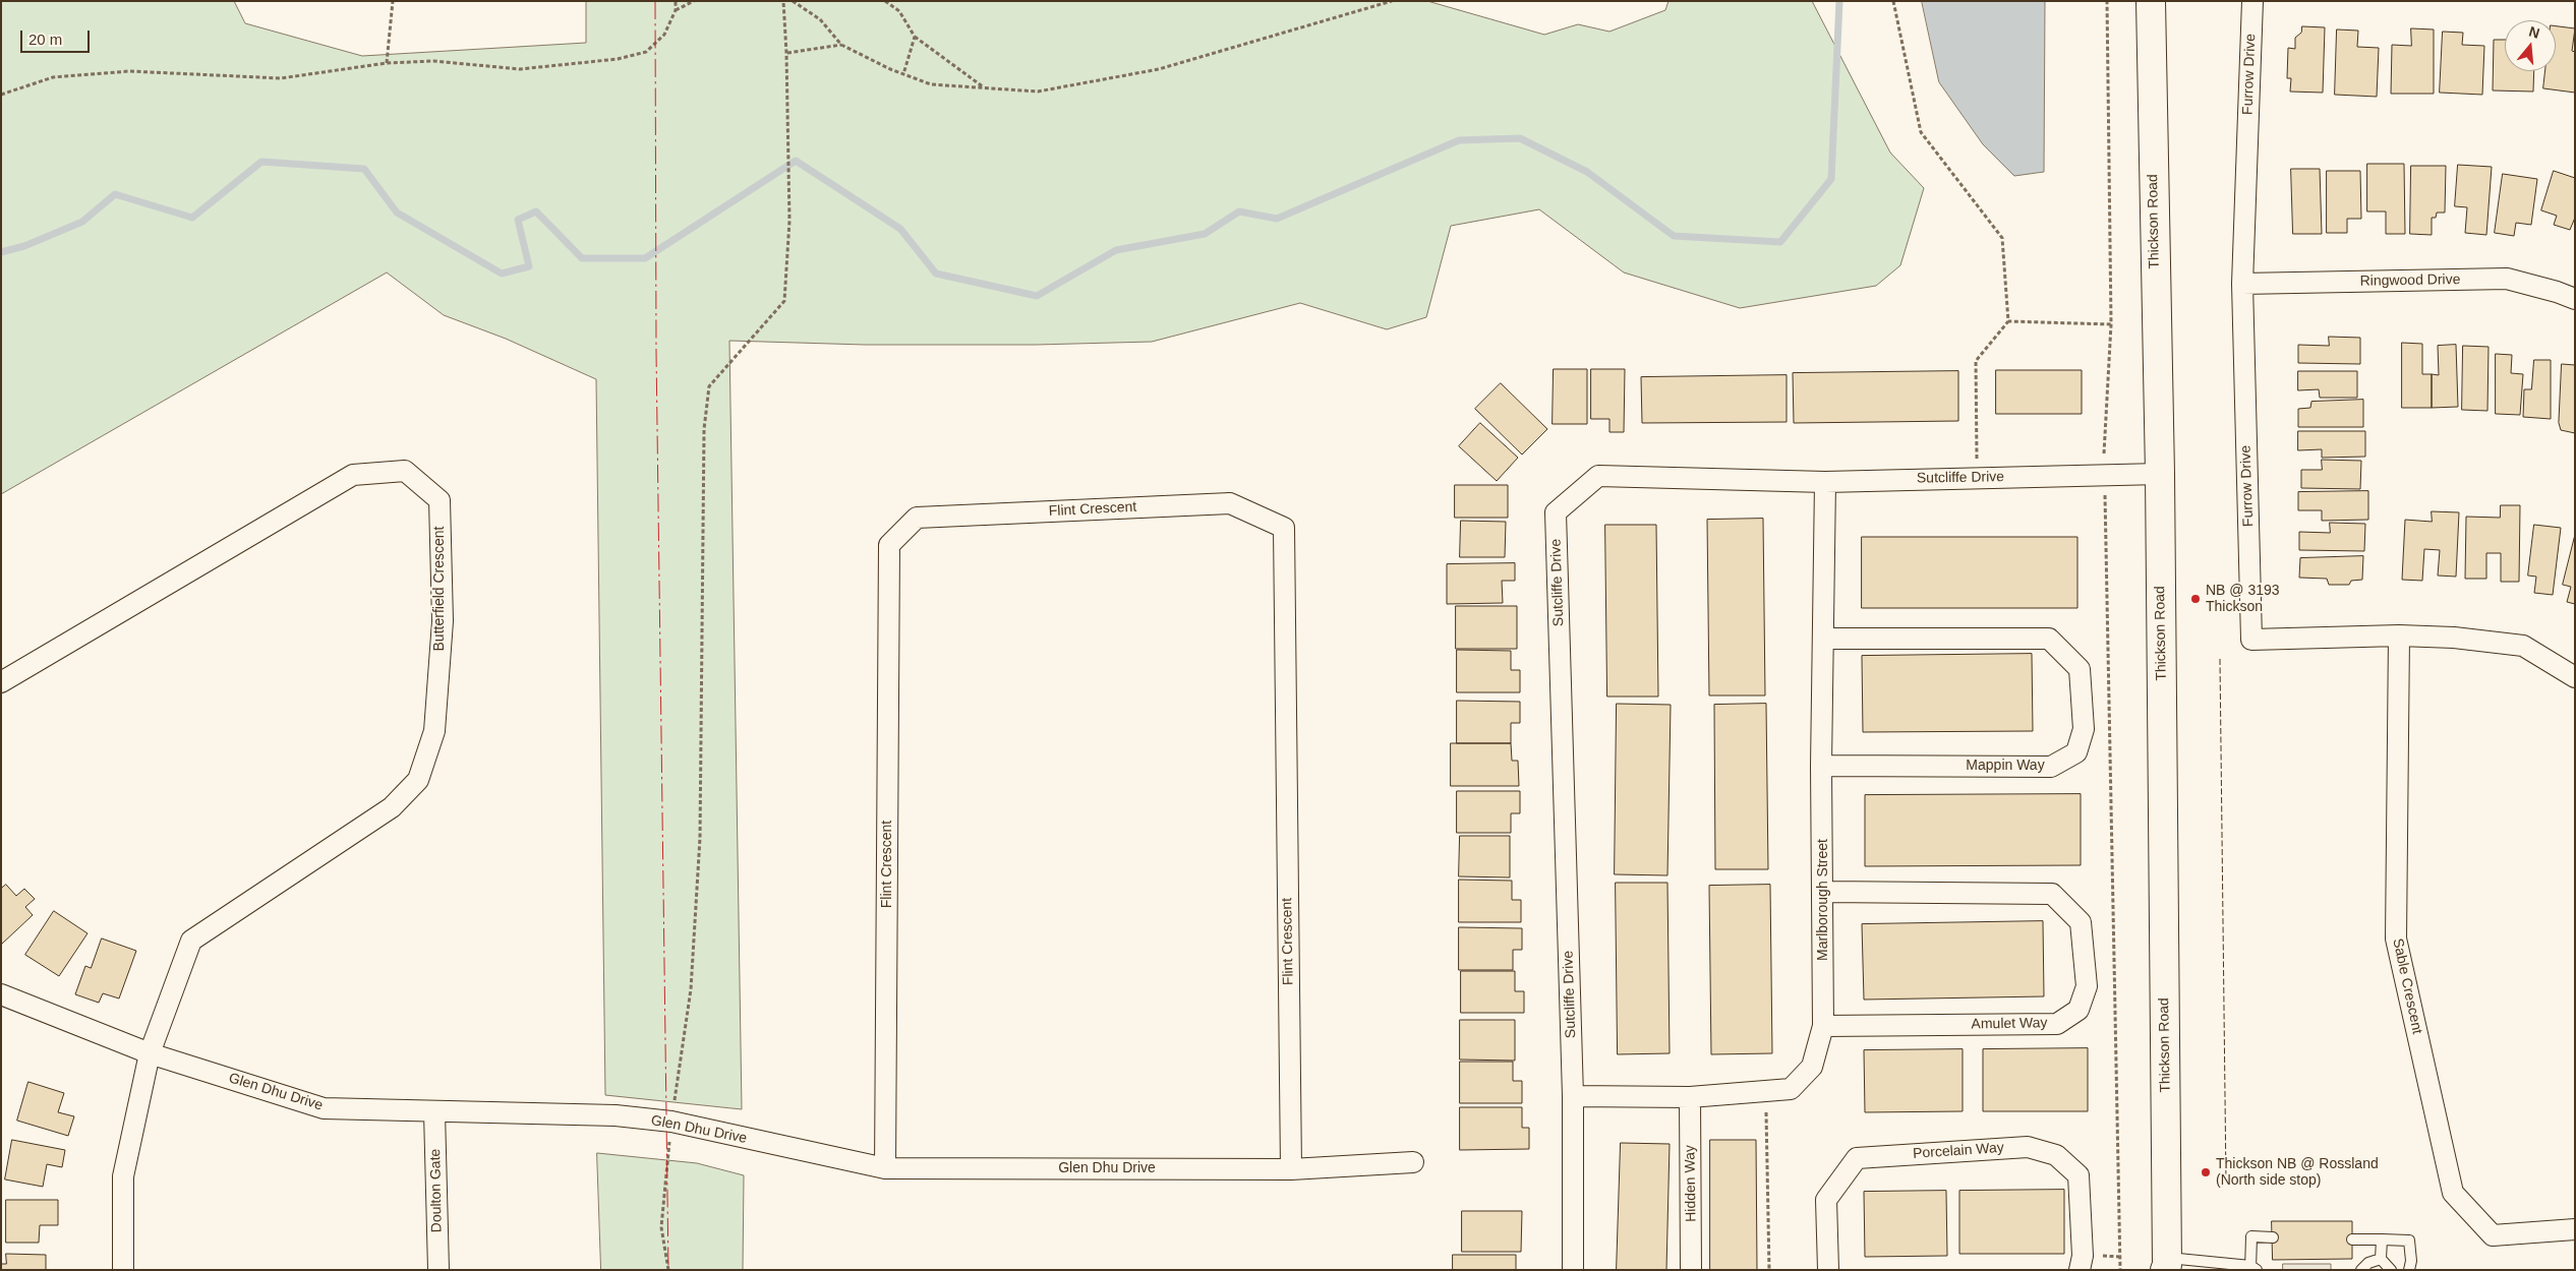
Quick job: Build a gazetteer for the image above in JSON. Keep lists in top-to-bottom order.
{
  "streets": {
    "main road": ["Thickson Road"],
    "street": [
      "Furrow Drive",
      "Ringwood Drive",
      "Sutcliffe Drive",
      "Flint Crescent",
      "Butterfield Crescent",
      "Mappin Way",
      "Marlborough Street",
      "Sable Crescent",
      "Amulet Way",
      "Glen Dhu Drive",
      "Porcelain Way",
      "Hidden Way",
      "Doulton Gate"
    ]
  },
  "crossings": [
    ["Furrow Drive", "Ringwood Drive"],
    ["Furrow Drive", "Sable Crescent"],
    ["Thickson Road", "Sutcliffe Drive"],
    ["Sutcliffe Drive", "Marlborough Street"],
    ["Flint Crescent", "Glen Dhu Drive"],
    ["Butterfield Crescent", "Glen Dhu Drive"],
    ["Mappin Way", "Marlborough Street"],
    ["Marlborough Street", "Amulet Way"],
    ["Marlborough Street", "Hidden Way"],
    ["Glen Dhu Drive", "Doulton Gate"]
  ],
  "places": ["NB @ 3193 Thickson", "Thickson NB @ Rossland (North side stop)"],
  "scale_bar": "20 m",
  "north": "top"
}
